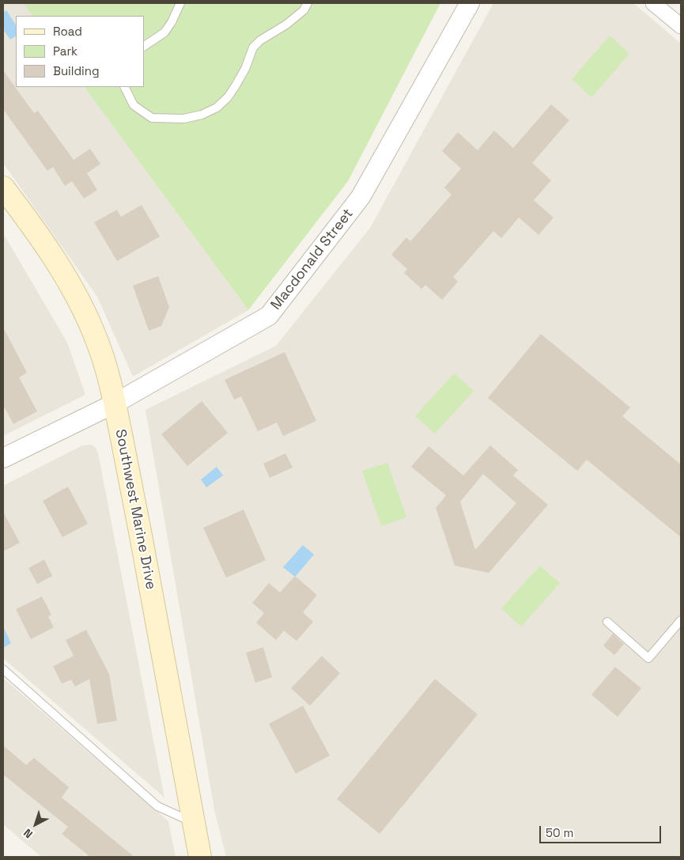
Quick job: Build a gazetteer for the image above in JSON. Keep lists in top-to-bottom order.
{
  "streets": {
    "main road": ["Southwest Marine Drive"],
    "street": ["Macdonald Street"]
  },
  "crossings": [
    ["Macdonald Street", "Southwest Marine Drive"]
  ],
  "legend": ["Road", "Park", "Building"],
  "scale_bar": "50 m",
  "north": "bottom left"
}
